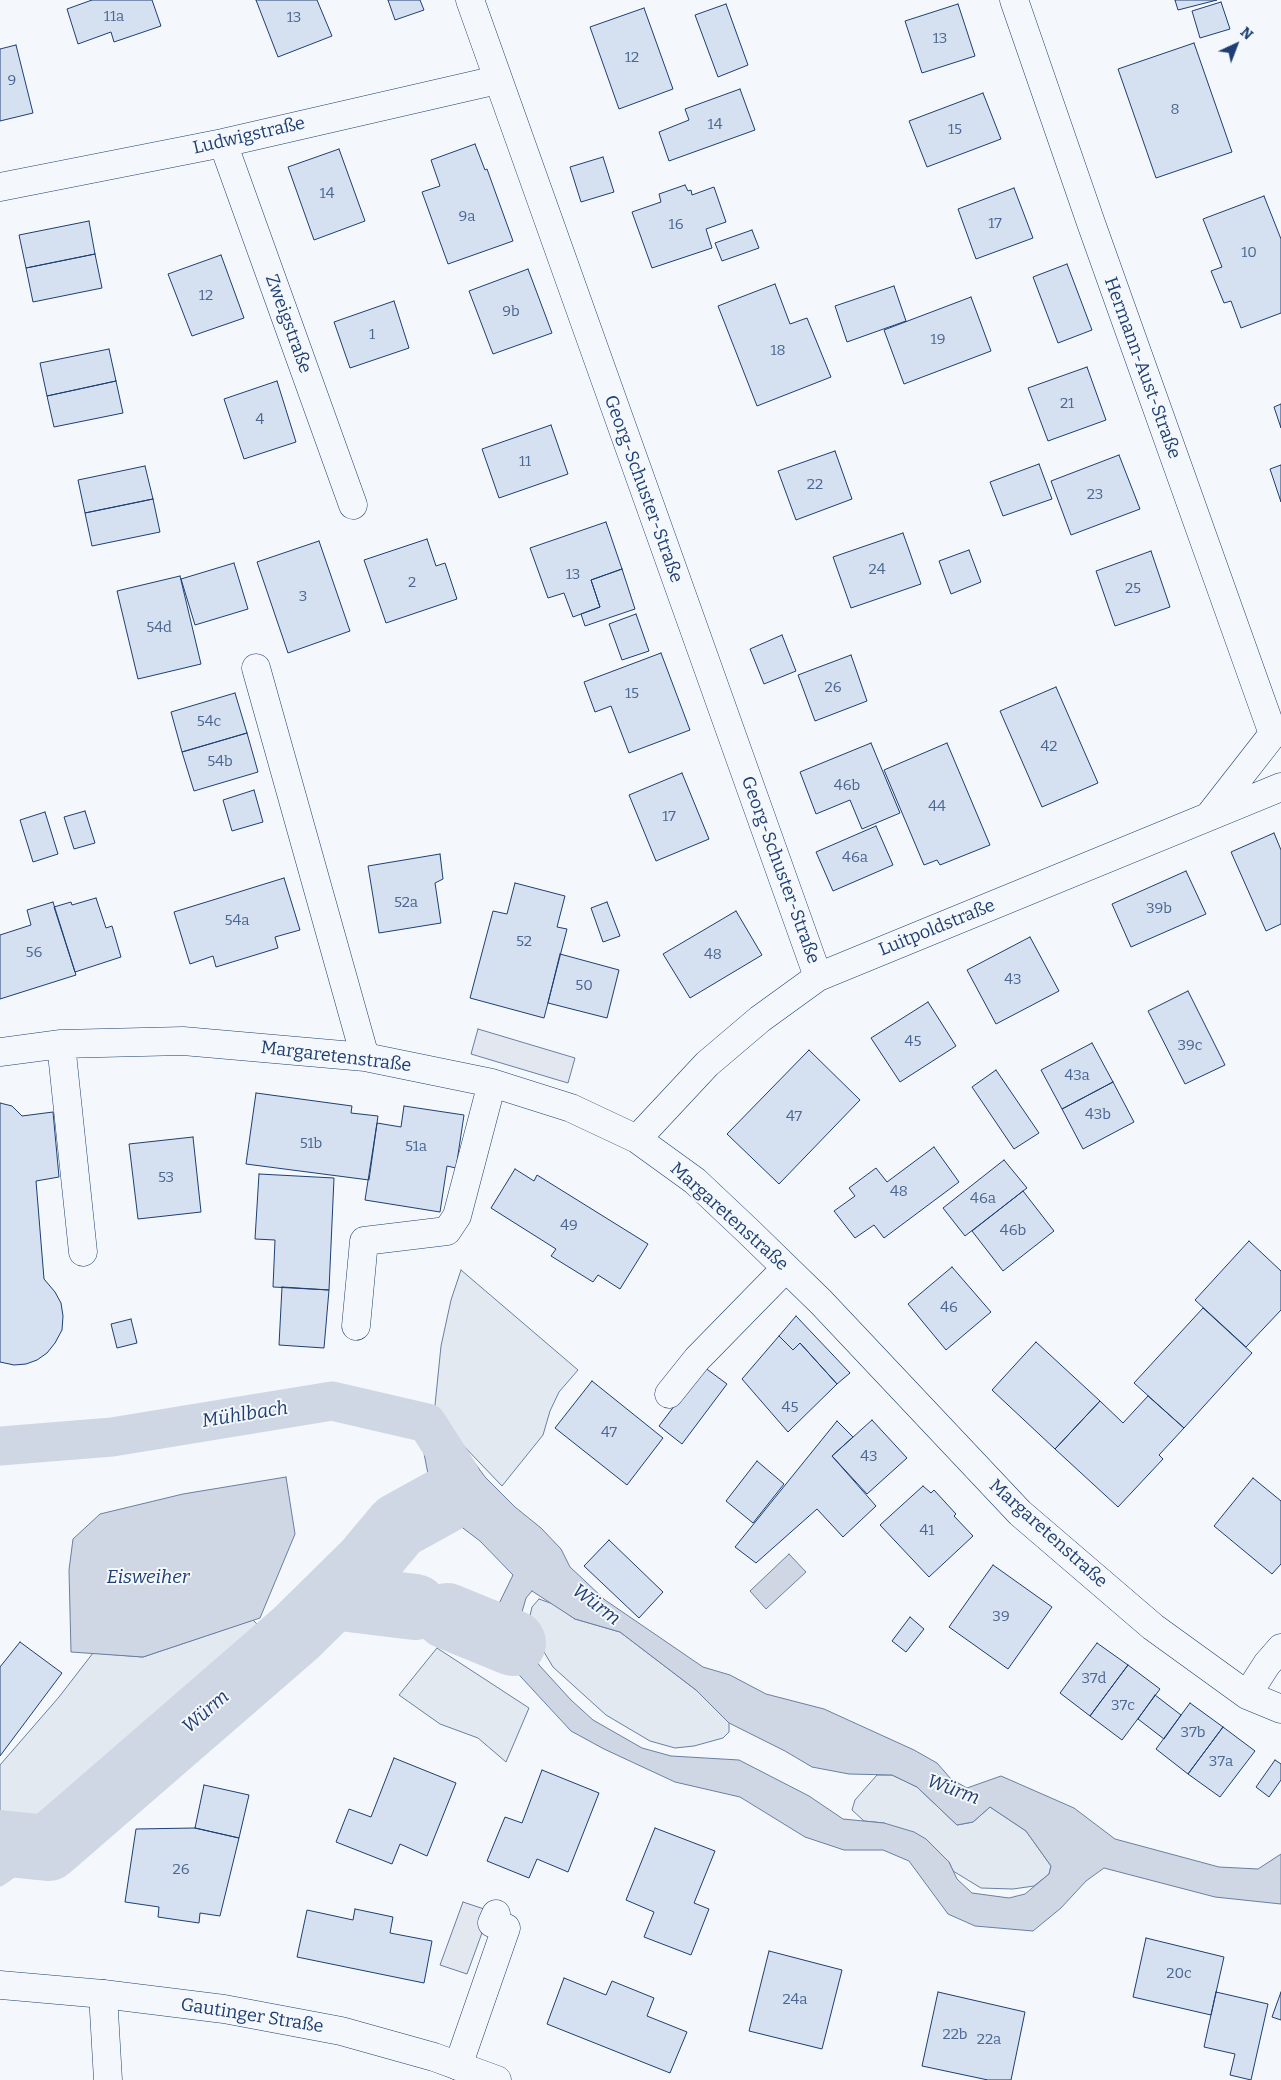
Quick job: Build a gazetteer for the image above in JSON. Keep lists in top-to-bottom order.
{
  "streets": {
    "street": [
      "Ludwigstraße",
      "Zweigstraße",
      "Hermann-Aust-Straße",
      "Georg-Schuster-Straße",
      "Luitpoldstraße",
      "Margaretenstraße",
      "Gautinger Straße"
    ]
  },
  "crossings": [
    ["Ludwigstraße", "Zweigstraße"],
    ["Ludwigstraße", "Georg-Schuster-Straße"],
    ["Hermann-Aust-Straße", "Luitpoldstraße"],
    ["Georg-Schuster-Straße", "Luitpoldstraße"],
    ["Luitpoldstraße", "Margaretenstraße"]
  ],
  "water": ["Mühlbach", "Eisweiher", "Würm"],
  "house_numbers": [
    "11a",
    "13",
    "13",
    "12",
    "9",
    "8",
    "14",
    "15",
    "14",
    "9a",
    "17",
    "16",
    "10",
    "12",
    "9b",
    "1",
    "19",
    "18",
    "21",
    "4",
    "11",
    "22",
    "23",
    "24",
    "13",
    "2",
    "25",
    "3",
    "54d",
    "26",
    "15",
    "54c",
    "42",
    "54b",
    "46b",
    "44",
    "17",
    "46a",
    "52a",
    "39b",
    "54a",
    "52",
    "56",
    "48",
    "43",
    "50",
    "45",
    "39c",
    "43a",
    "43b",
    "47",
    "51b",
    "51a",
    "53",
    "48",
    "46a",
    "49",
    "46b",
    "46",
    "45",
    "47",
    "43",
    "41",
    "39",
    "37d",
    "37c",
    "37b",
    "37a",
    "26",
    "20c",
    "24a",
    "22b",
    "22a"
  ],
  "north": "top right"
}
